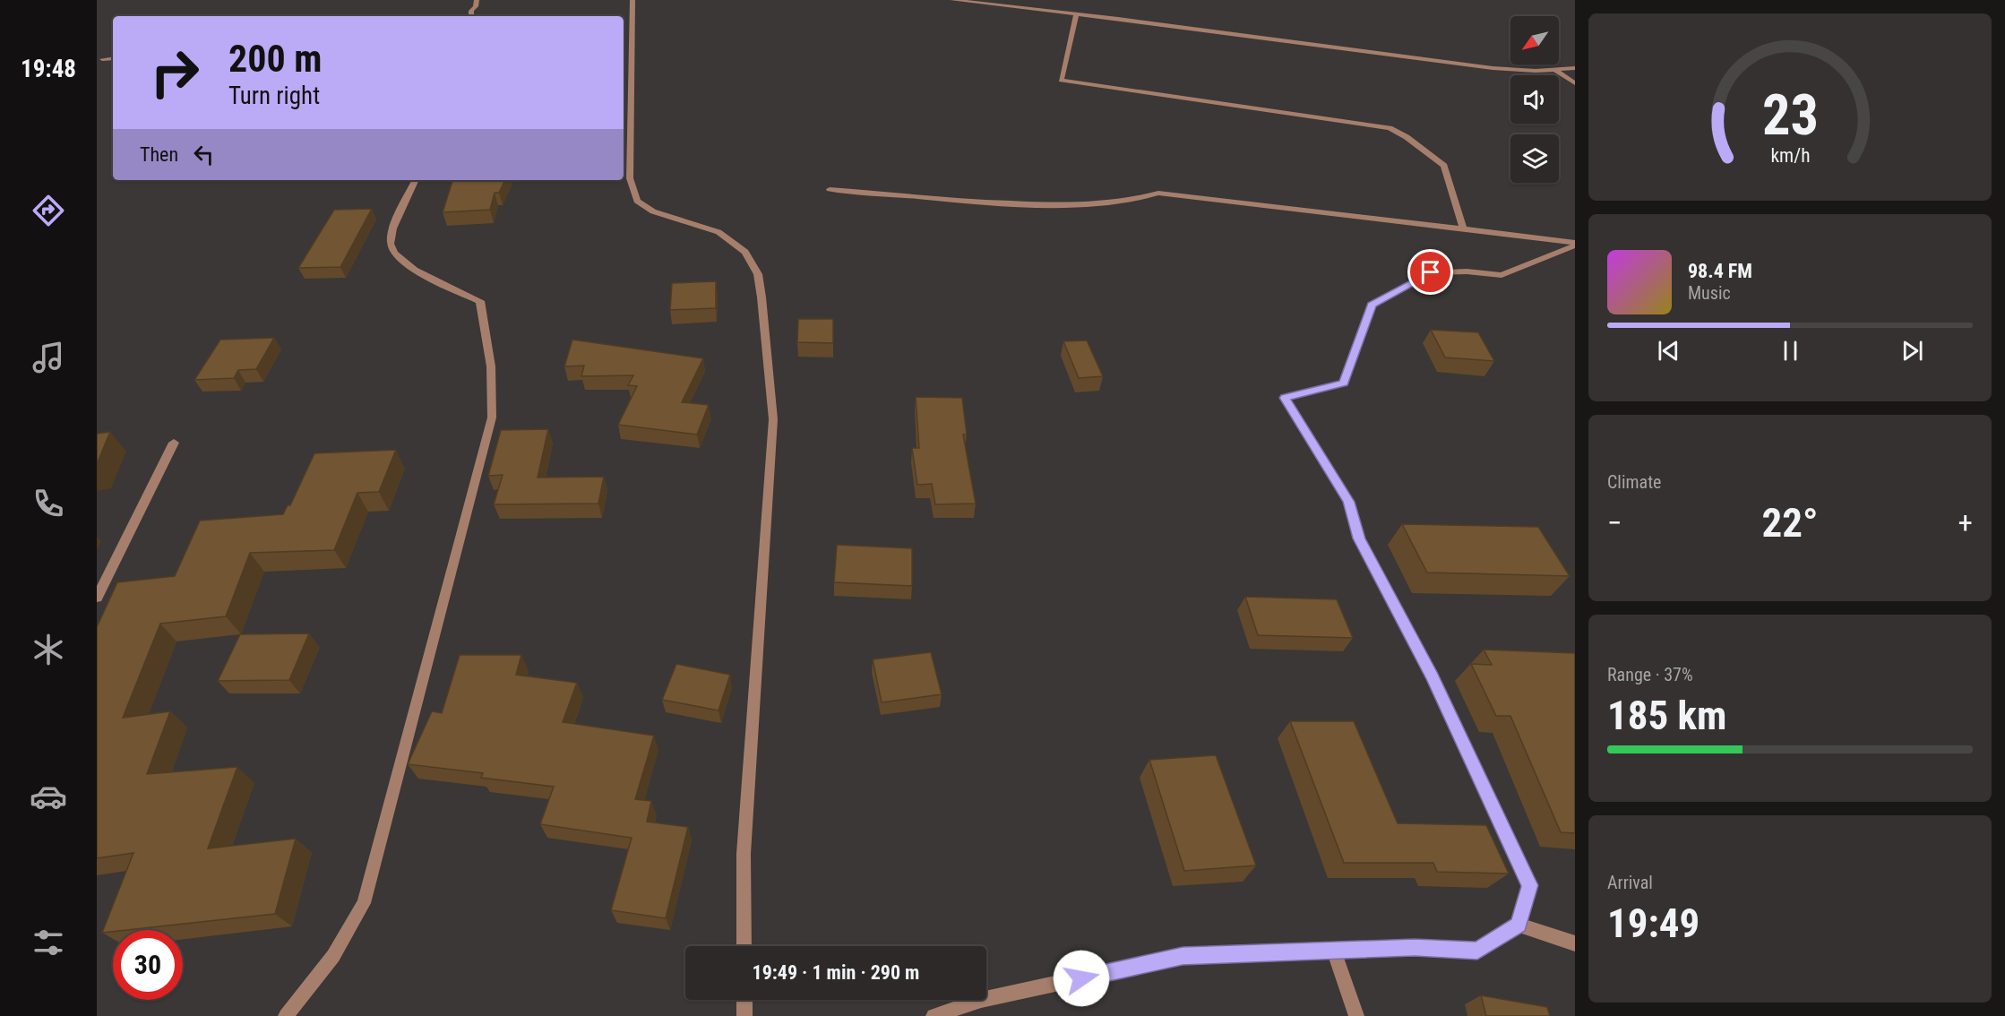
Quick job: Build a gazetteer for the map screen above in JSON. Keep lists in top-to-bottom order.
{
  "north": "bottom left",
  "page": {
    "tabs": "19:48",
    "turn": ["200 m", "Turn right"],
    "then": "Then",
    "song": ["98.4 FM", "Music"],
    "tile": [
      "Climate",
      ["Range · 37%", "185 km"],
      ["Arrival", "19:49"]
    ],
    "heat": ["−", "22°", "+"],
    "limit": "30",
    "trip": "19:49 · 1 min · 290 m",
    "gauge": ["23", "km/h"]
  }
}
